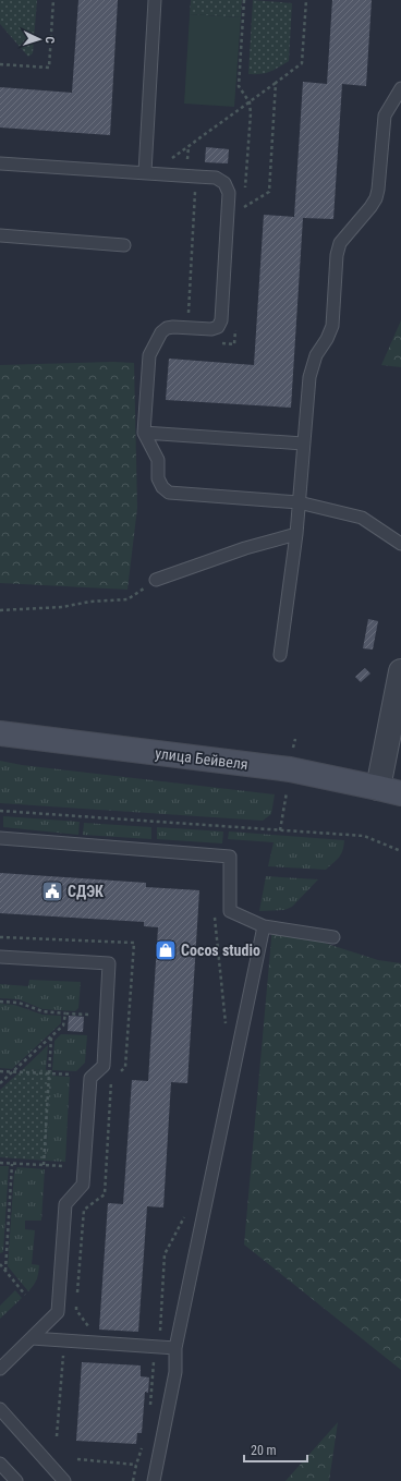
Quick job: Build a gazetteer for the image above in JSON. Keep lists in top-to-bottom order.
{
  "streets": {
    "main road": ["улица Бейвеля"]
  },
  "places": {
    "public building": ["СДЭК"],
    "shop": ["Cocos studio"]
  },
  "scale_bar": "20 m",
  "north": "right"
}
